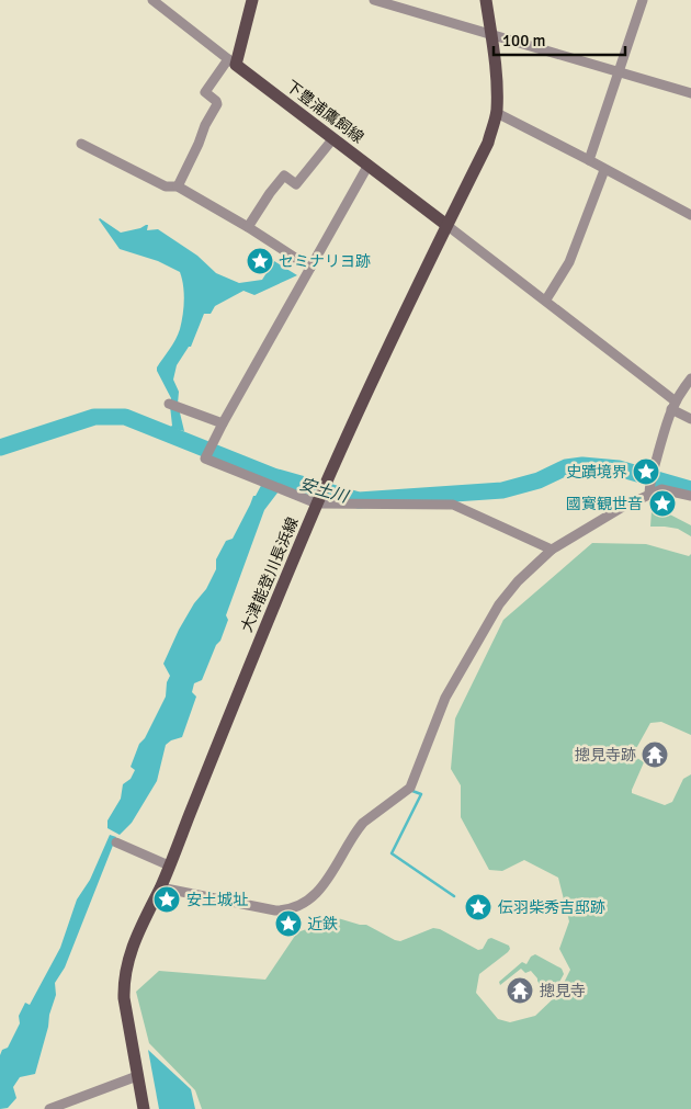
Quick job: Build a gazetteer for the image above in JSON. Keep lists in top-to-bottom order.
{
  "streets": {
    "main road": ["下豊浦鷹飼線", "大津能登川長浜線"]
  },
  "crossings": [
    ["下豊浦鷹飼線", "大津能登川長浜線"]
  ],
  "water": ["安土川"],
  "places": {
    "place": [
      "セミナリヨ跡",
      "史蹟境界",
      "國寳観世音",
      "安土城址",
      "伝羽柴秀吉邸跡",
      "近鉄"
    ],
    "temple": ["摠見寺跡", "摠見寺"]
  },
  "scale_bar": "100 m"
}
